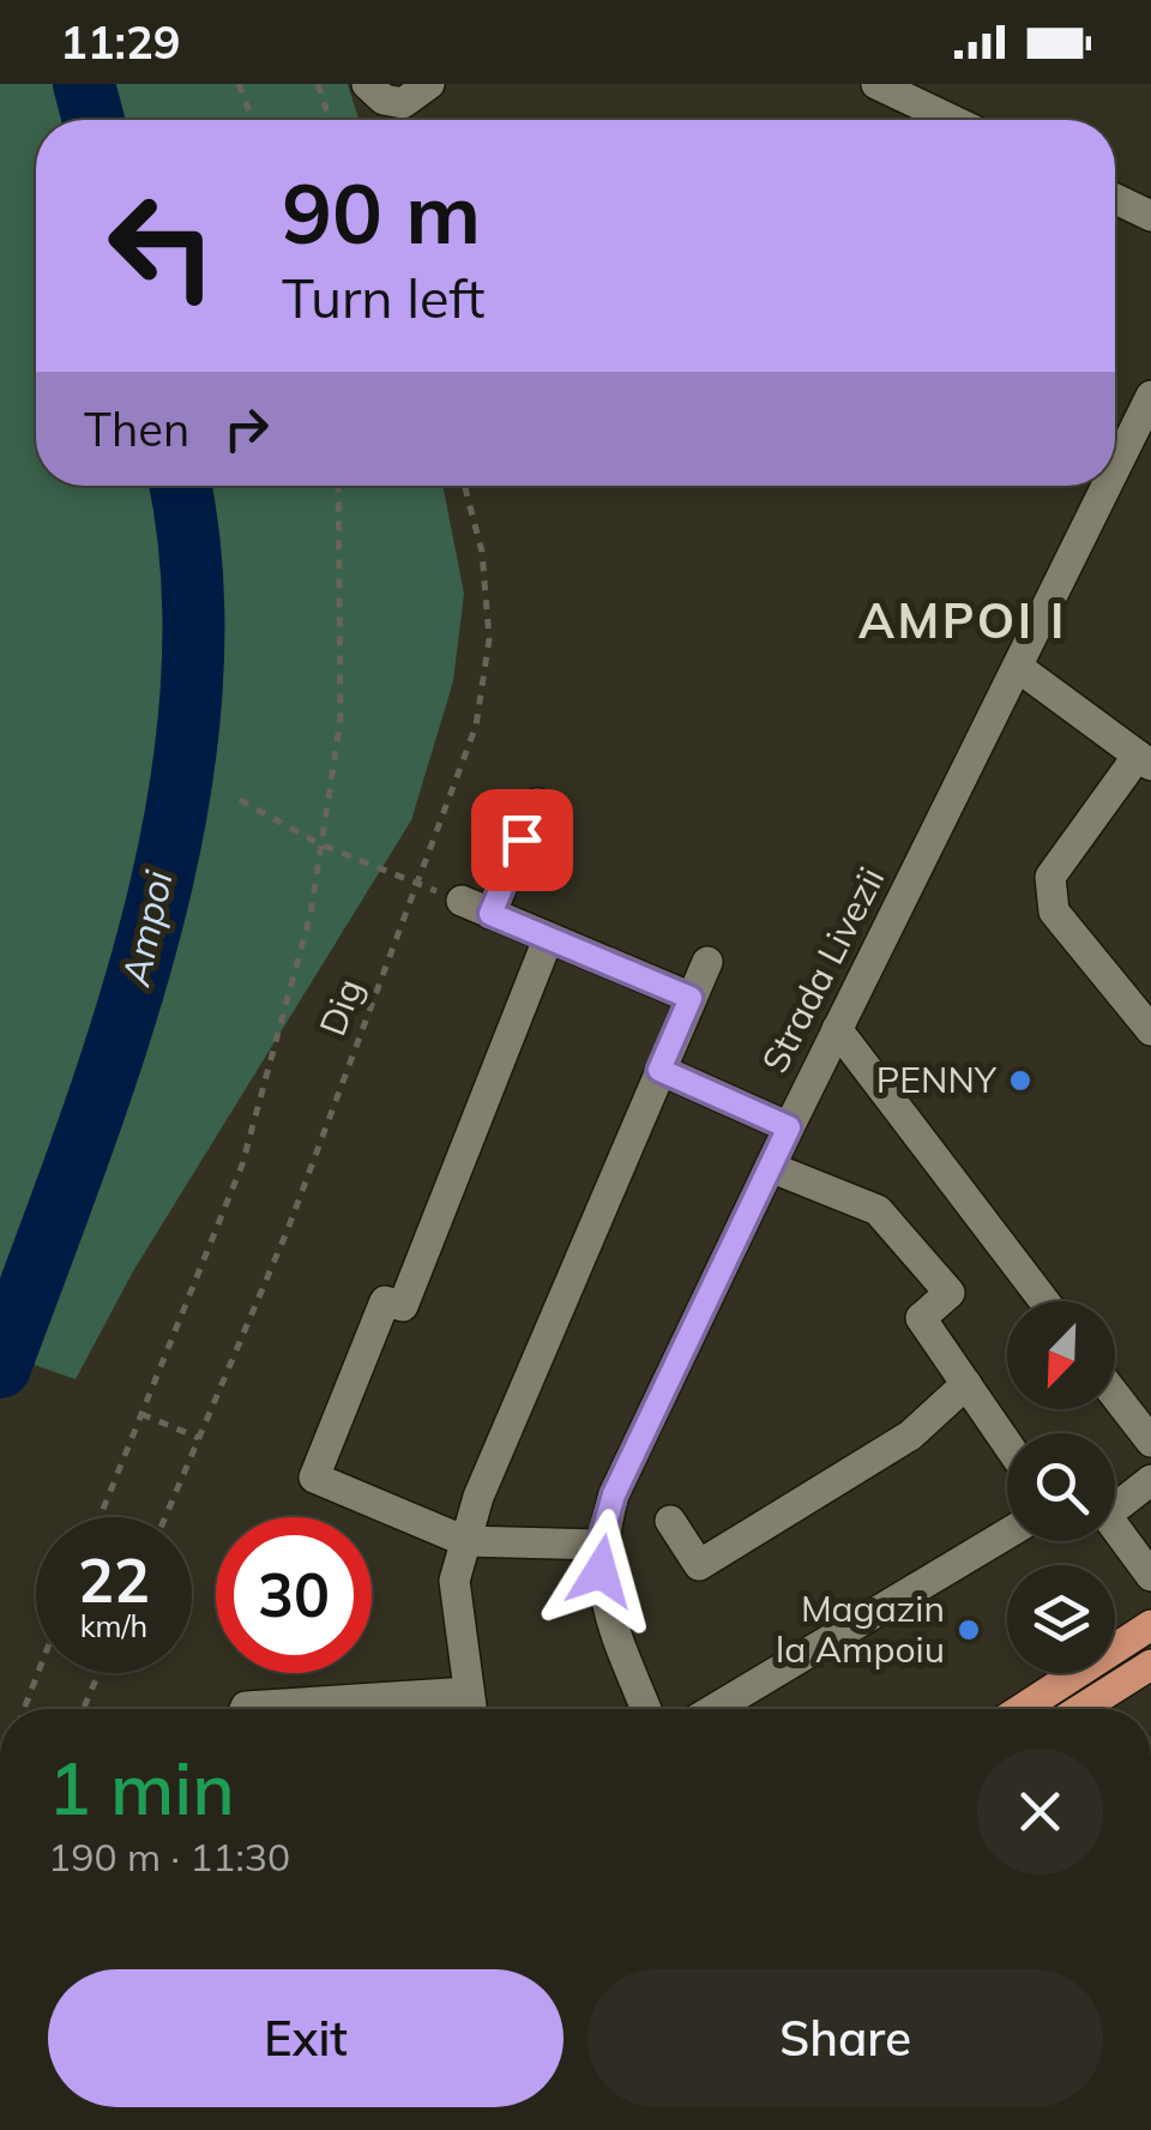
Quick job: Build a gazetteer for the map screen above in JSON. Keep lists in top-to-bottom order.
{
  "streets": {
    "street": ["Strada Livezii"],
    "path": ["Dig"]
  },
  "districts": ["AMPOI I"],
  "water": ["Ampoi"],
  "places": ["PENNY", "Magazin la Ampoiu"],
  "north": "bottom left",
  "page": {
    "status": "11:29",
    "turn": ["90 m", "Turn left"],
    "then": "Then",
    "speed": "22 km/h",
    "limit": "30",
    "heading": ["1 min", "190 m · 11:30"],
    "buttons": ["Exit", "Share"]
  }
}
